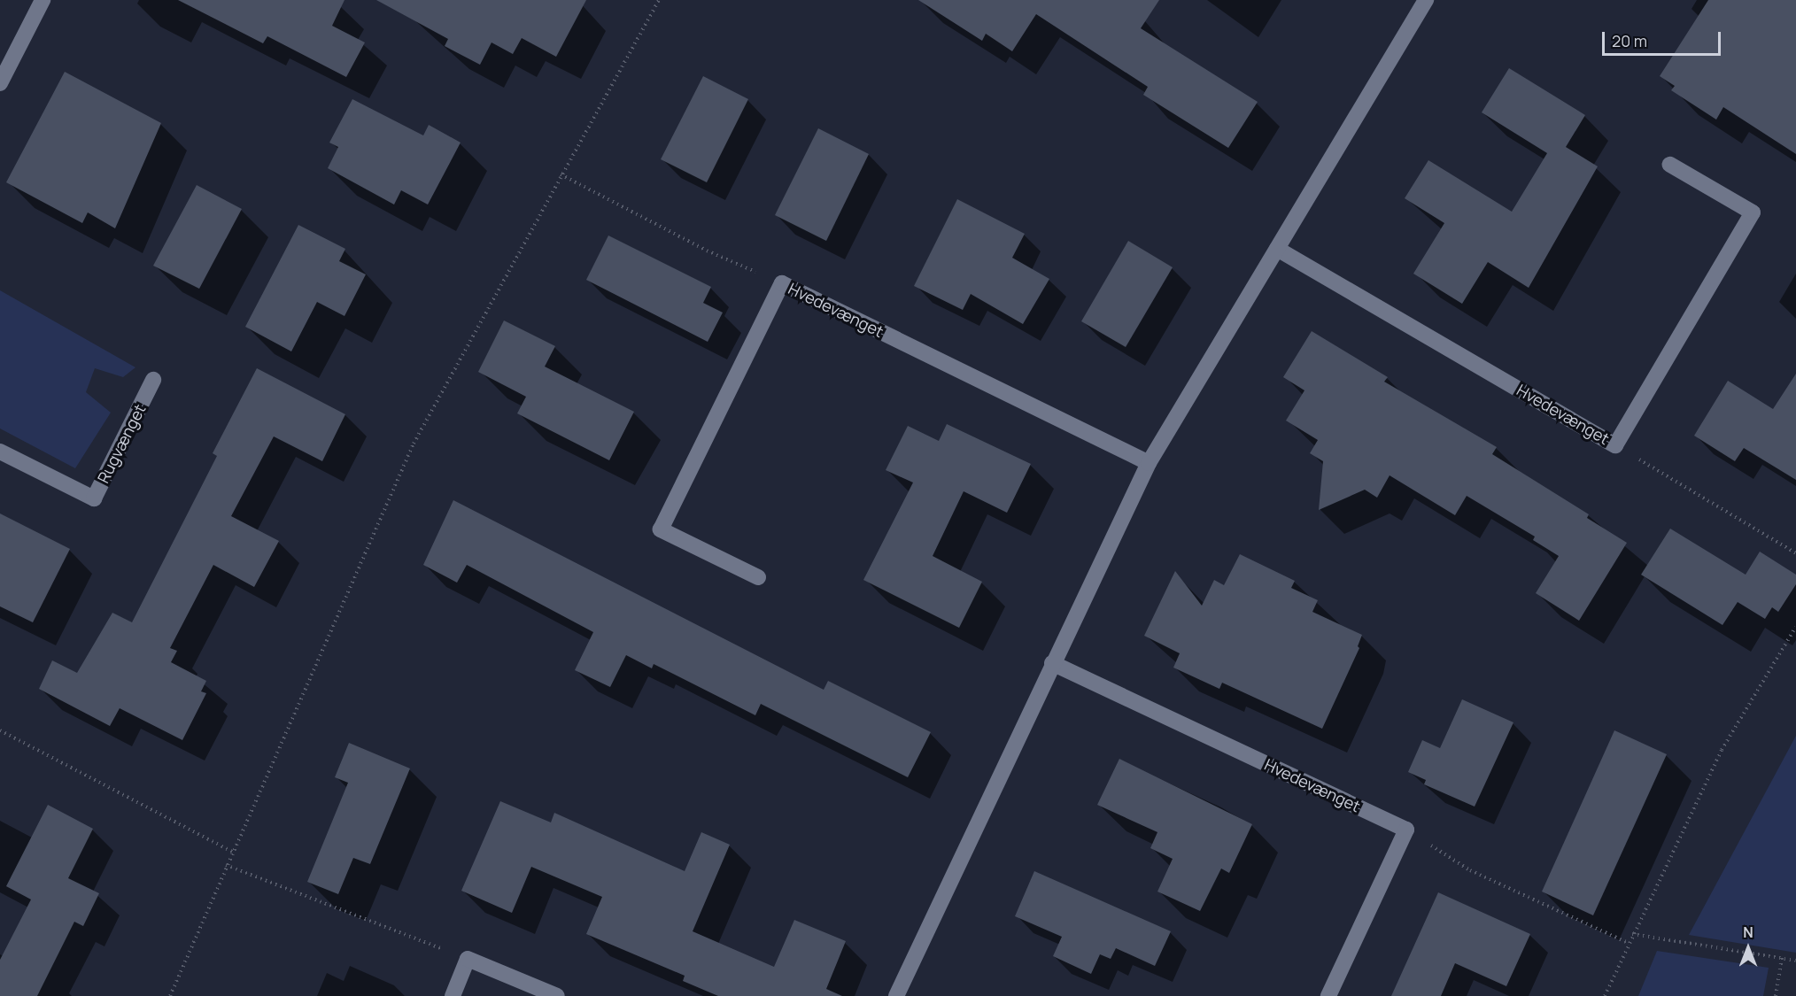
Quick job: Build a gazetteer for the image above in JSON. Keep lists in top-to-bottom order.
{
  "streets": {
    "street": ["Hvedevænget", "Rugvænget"]
  },
  "scale_bar": "20 m",
  "north": "top"
}
